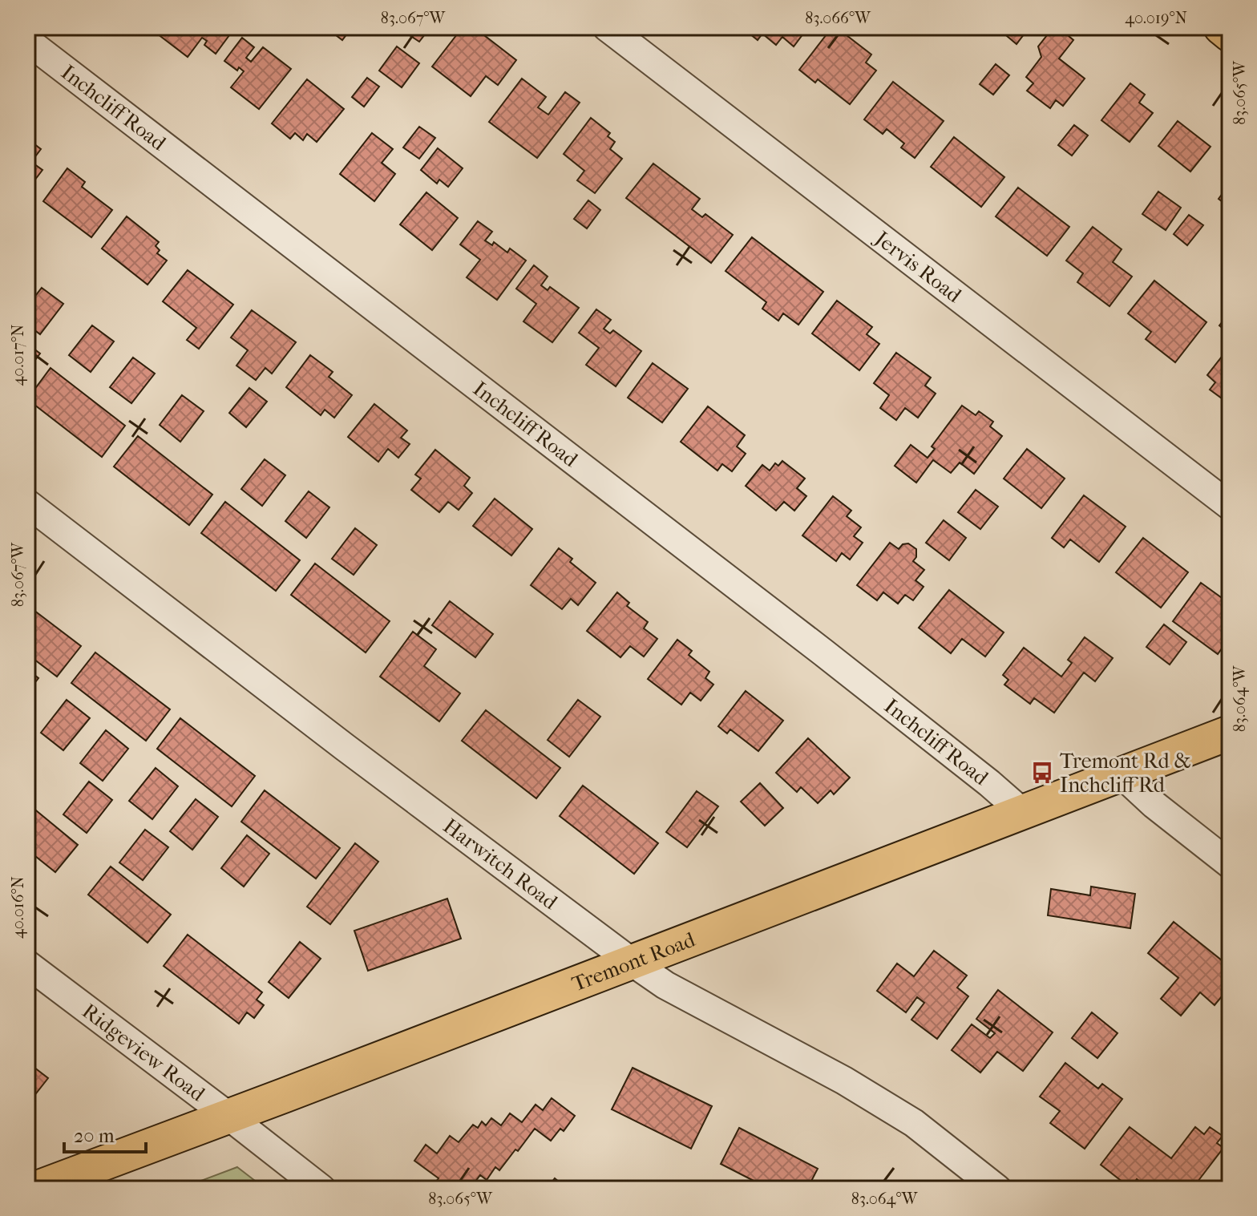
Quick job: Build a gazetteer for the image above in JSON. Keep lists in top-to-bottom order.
{
  "streets": {
    "main road": ["Tremont Road"],
    "street": [
      "Inchcliff Road",
      "Jervis Road",
      "Harwitch Road",
      "Ridgeview Road"
    ]
  },
  "crossings": [
    ["Inchcliff Road", "Tremont Road"],
    ["Harwitch Road", "Tremont Road"],
    ["Tremont Road", "Ridgeview Road"]
  ],
  "places": {
    "bus stop": ["Tremont Rd & Inchcliff Rd"]
  },
  "scale_bar": "20 m",
  "coordinates": [
    "83.067°W",
    "83.066°W",
    "40.019°N",
    "83.065°W",
    "40.017°N",
    "83.064°W",
    "40.016°N"
  ]
}
